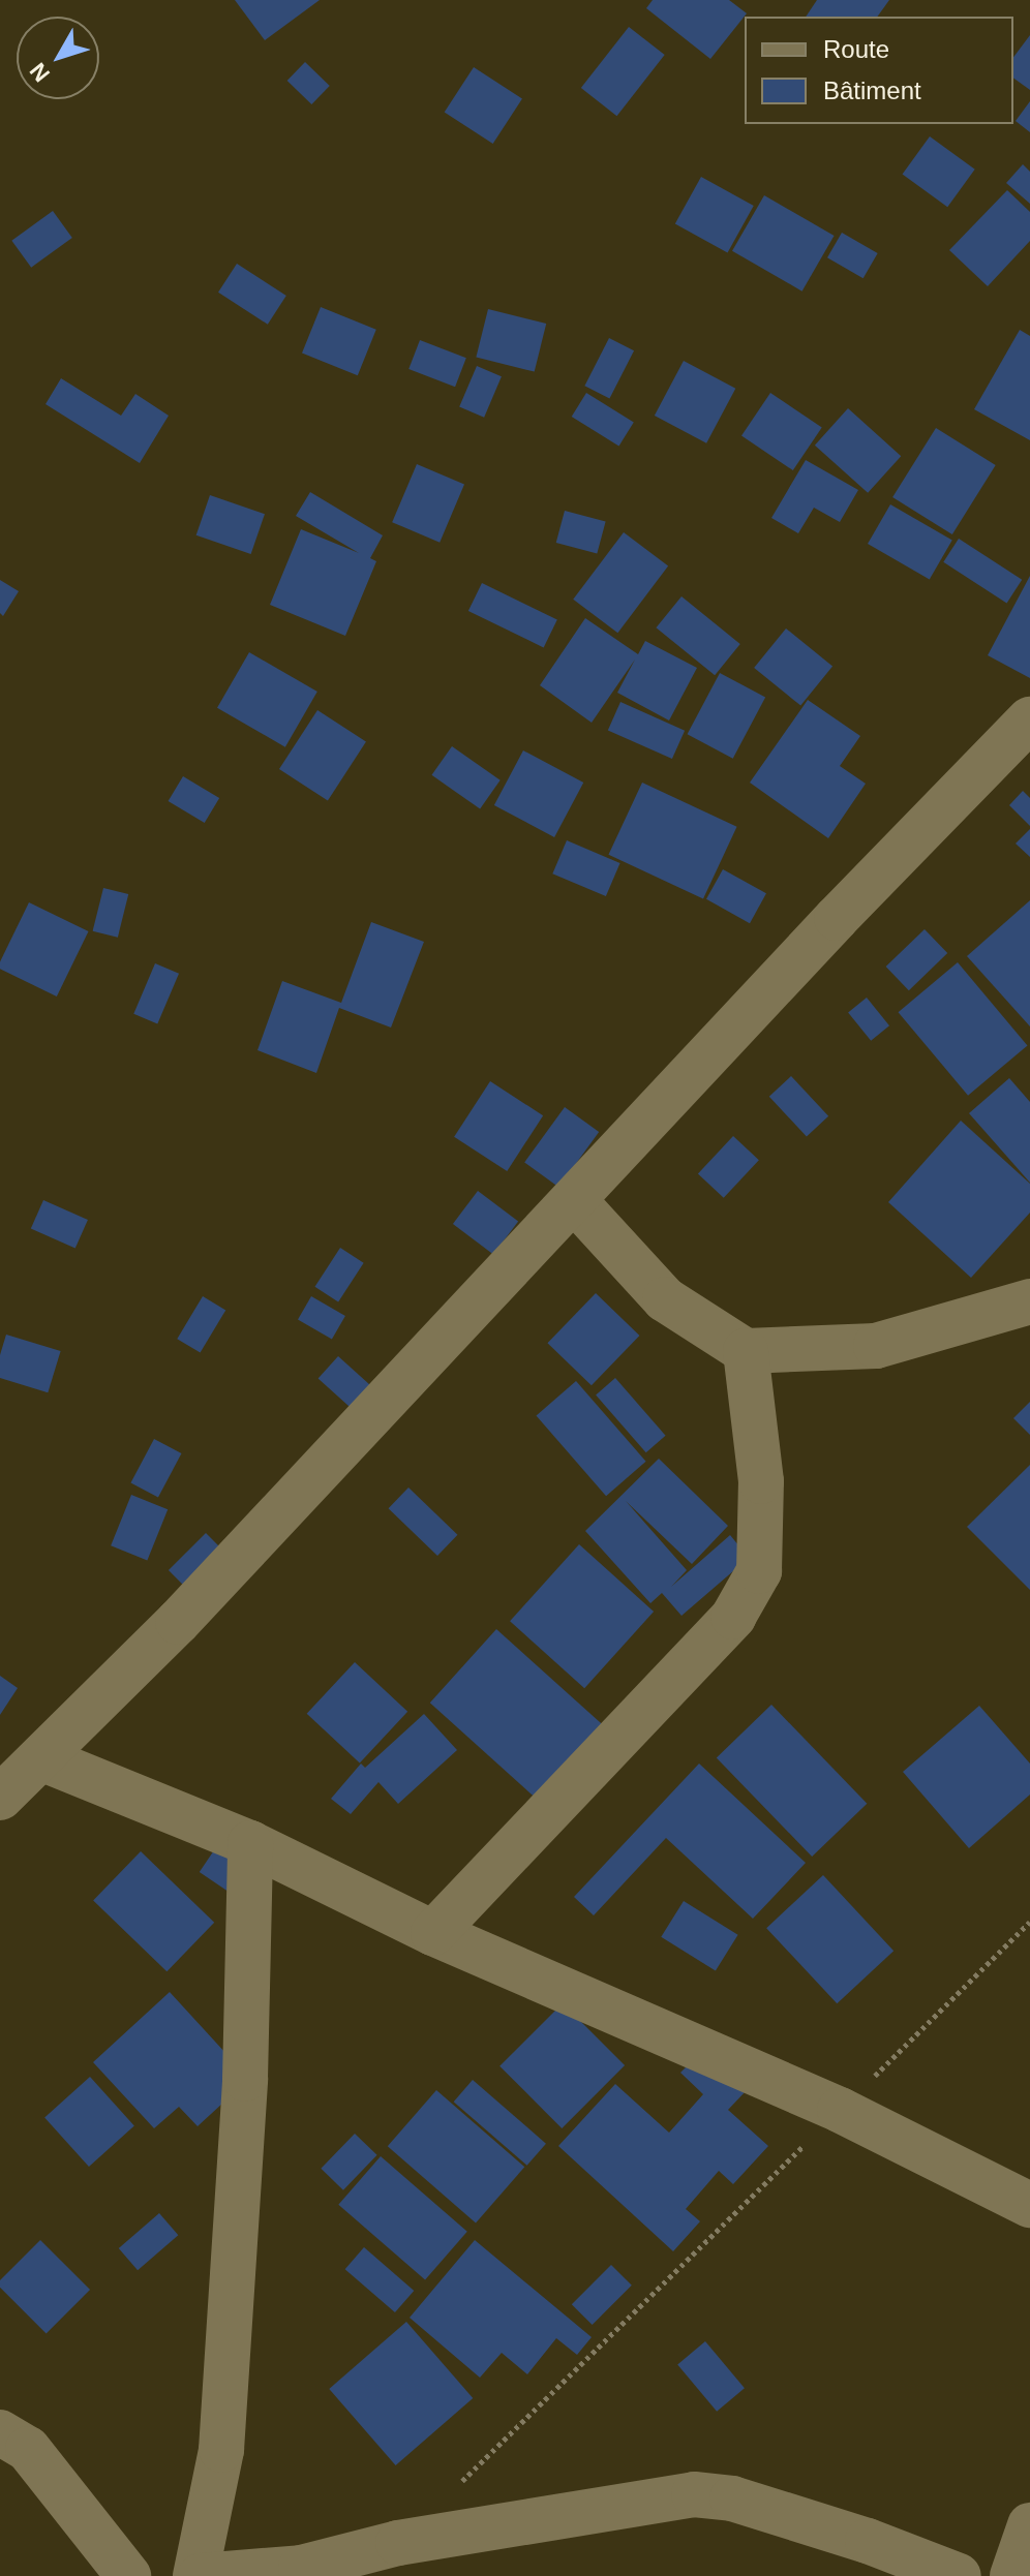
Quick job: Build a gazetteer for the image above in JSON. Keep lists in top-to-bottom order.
{
  "legend": ["Route", "Bâtiment"],
  "north": "bottom left"
}
